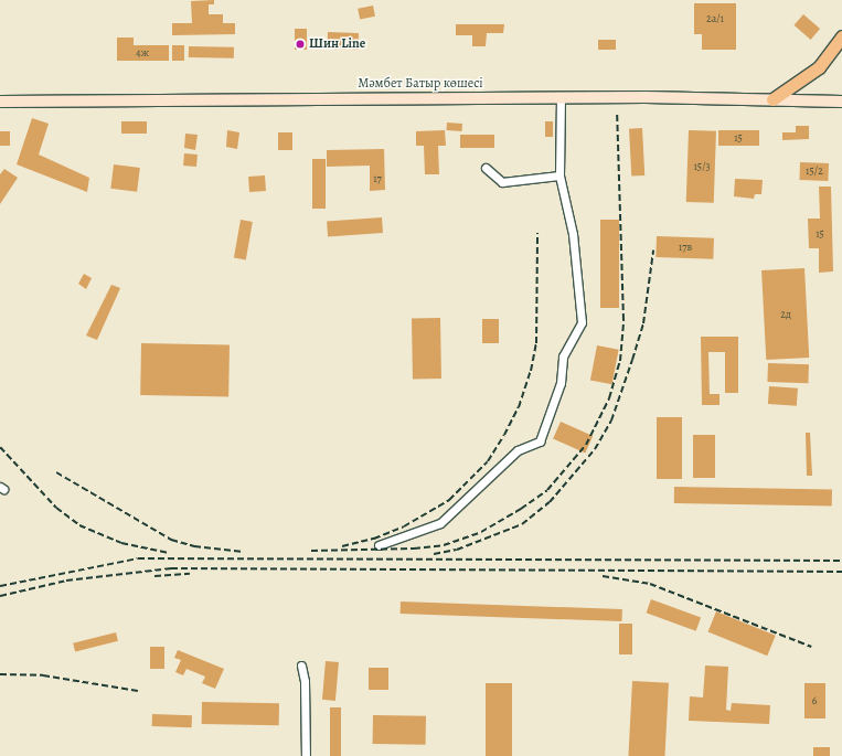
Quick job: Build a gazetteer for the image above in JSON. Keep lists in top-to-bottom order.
{
  "streets": {
    "main road": ["Мәмбет Батыр көшесі"]
  },
  "places": ["Шин Line"],
  "house_numbers": [
    "2а/1",
    "4ж",
    "15",
    "15/3",
    "15/2",
    "17",
    "15",
    "17в",
    "2д",
    "6"
  ]
}
